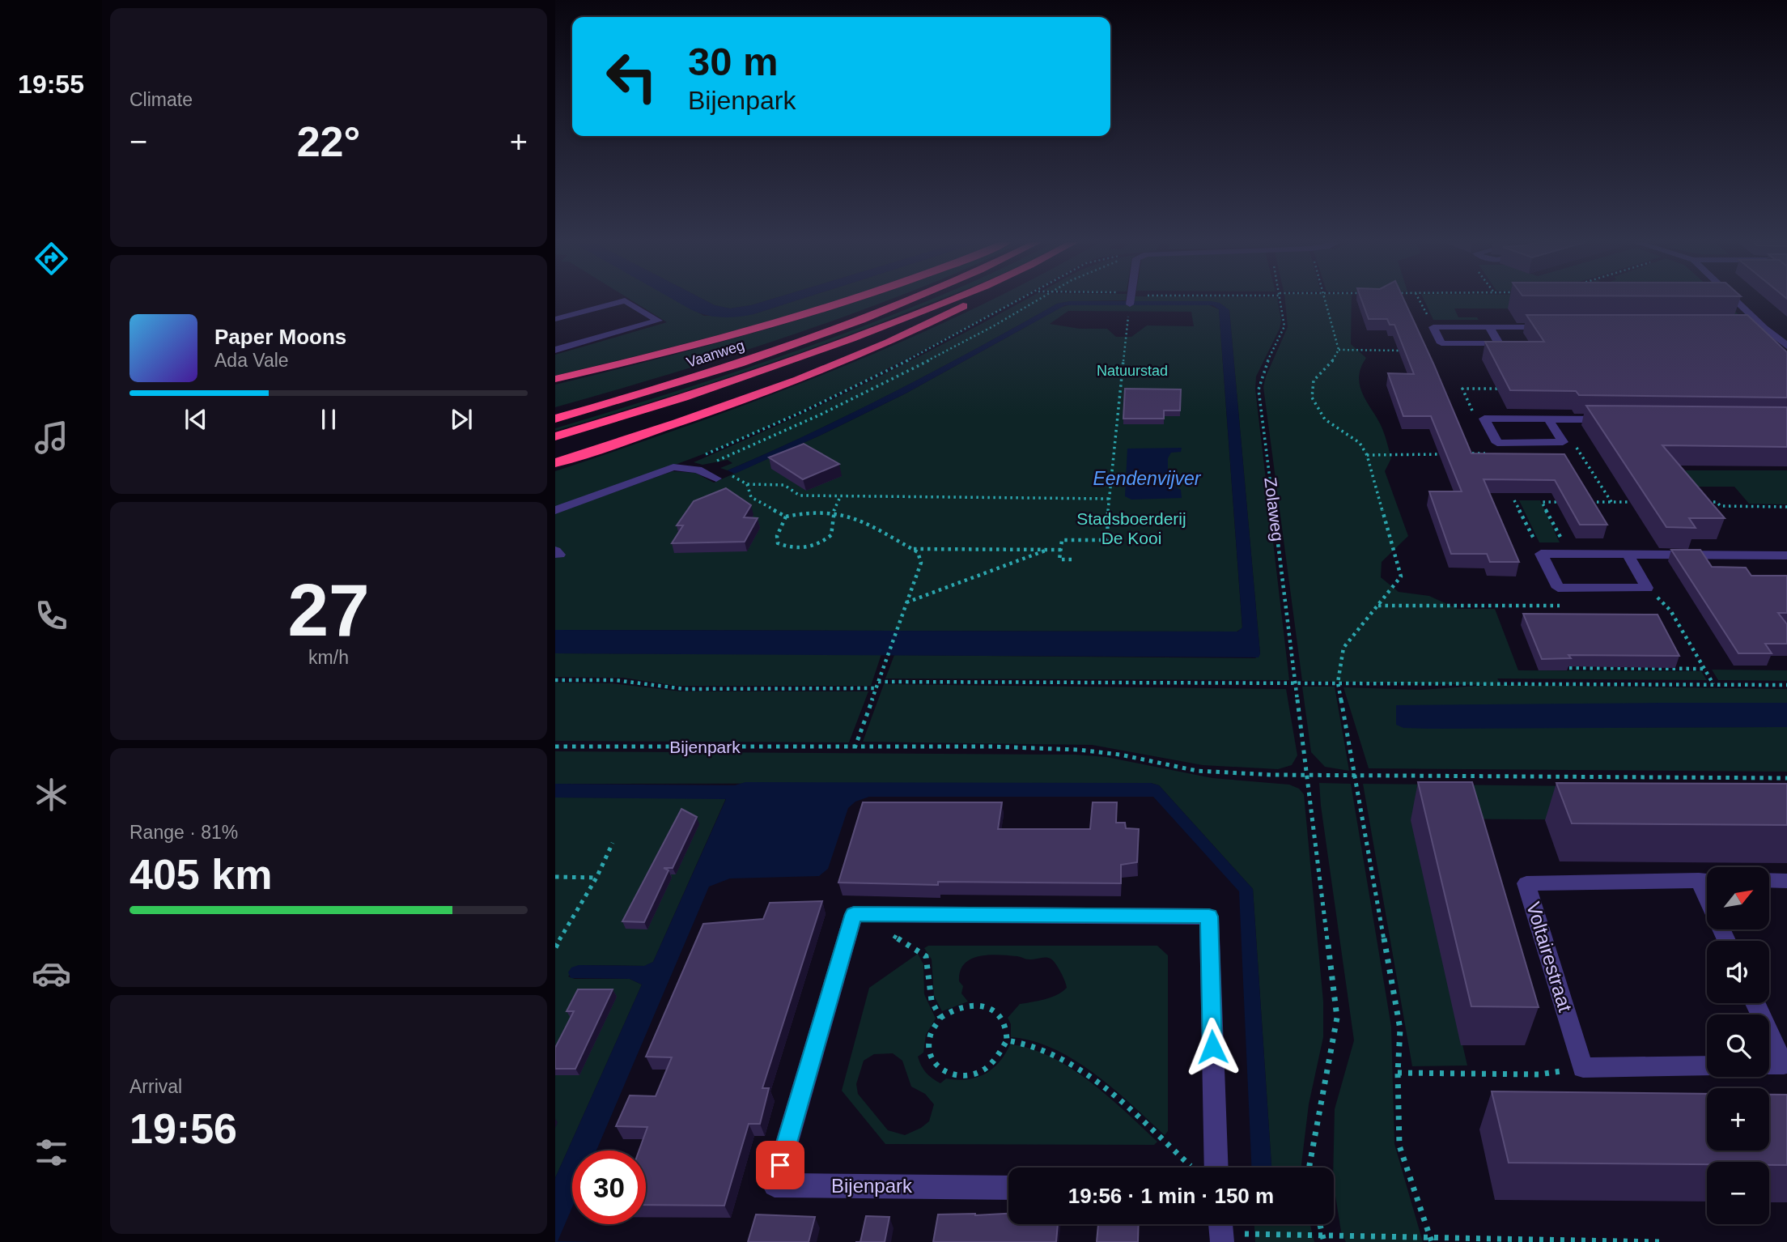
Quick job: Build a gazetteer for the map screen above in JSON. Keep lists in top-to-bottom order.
{
  "streets": {
    "highway": ["Vaanweg"],
    "street": ["Bijenpark", "Voltairestraat"],
    "path": ["Zolaweg"]
  },
  "crossings": [
    ["Zolaweg", "Bijenpark"]
  ],
  "water": ["Eendenvijver"],
  "parks": ["Natuurstad", "Stadsboerderij De Kooi"],
  "north": "top right",
  "page": {
    "tabs": "19:55",
    "tile": [
      "Climate",
      ["27", "km/h"],
      ["Range · 81%", "405 km"],
      ["Arrival", "19:56"]
    ],
    "turn": ["30 m", "Bijenpark"],
    "heat": ["−", "22°", "+"],
    "song": ["Paper Moons", "Ada Vale"],
    "map_buttons": ["+", "−"],
    "limit": "30",
    "trip": "19:56 · 1 min · 150 m"
  }
}
